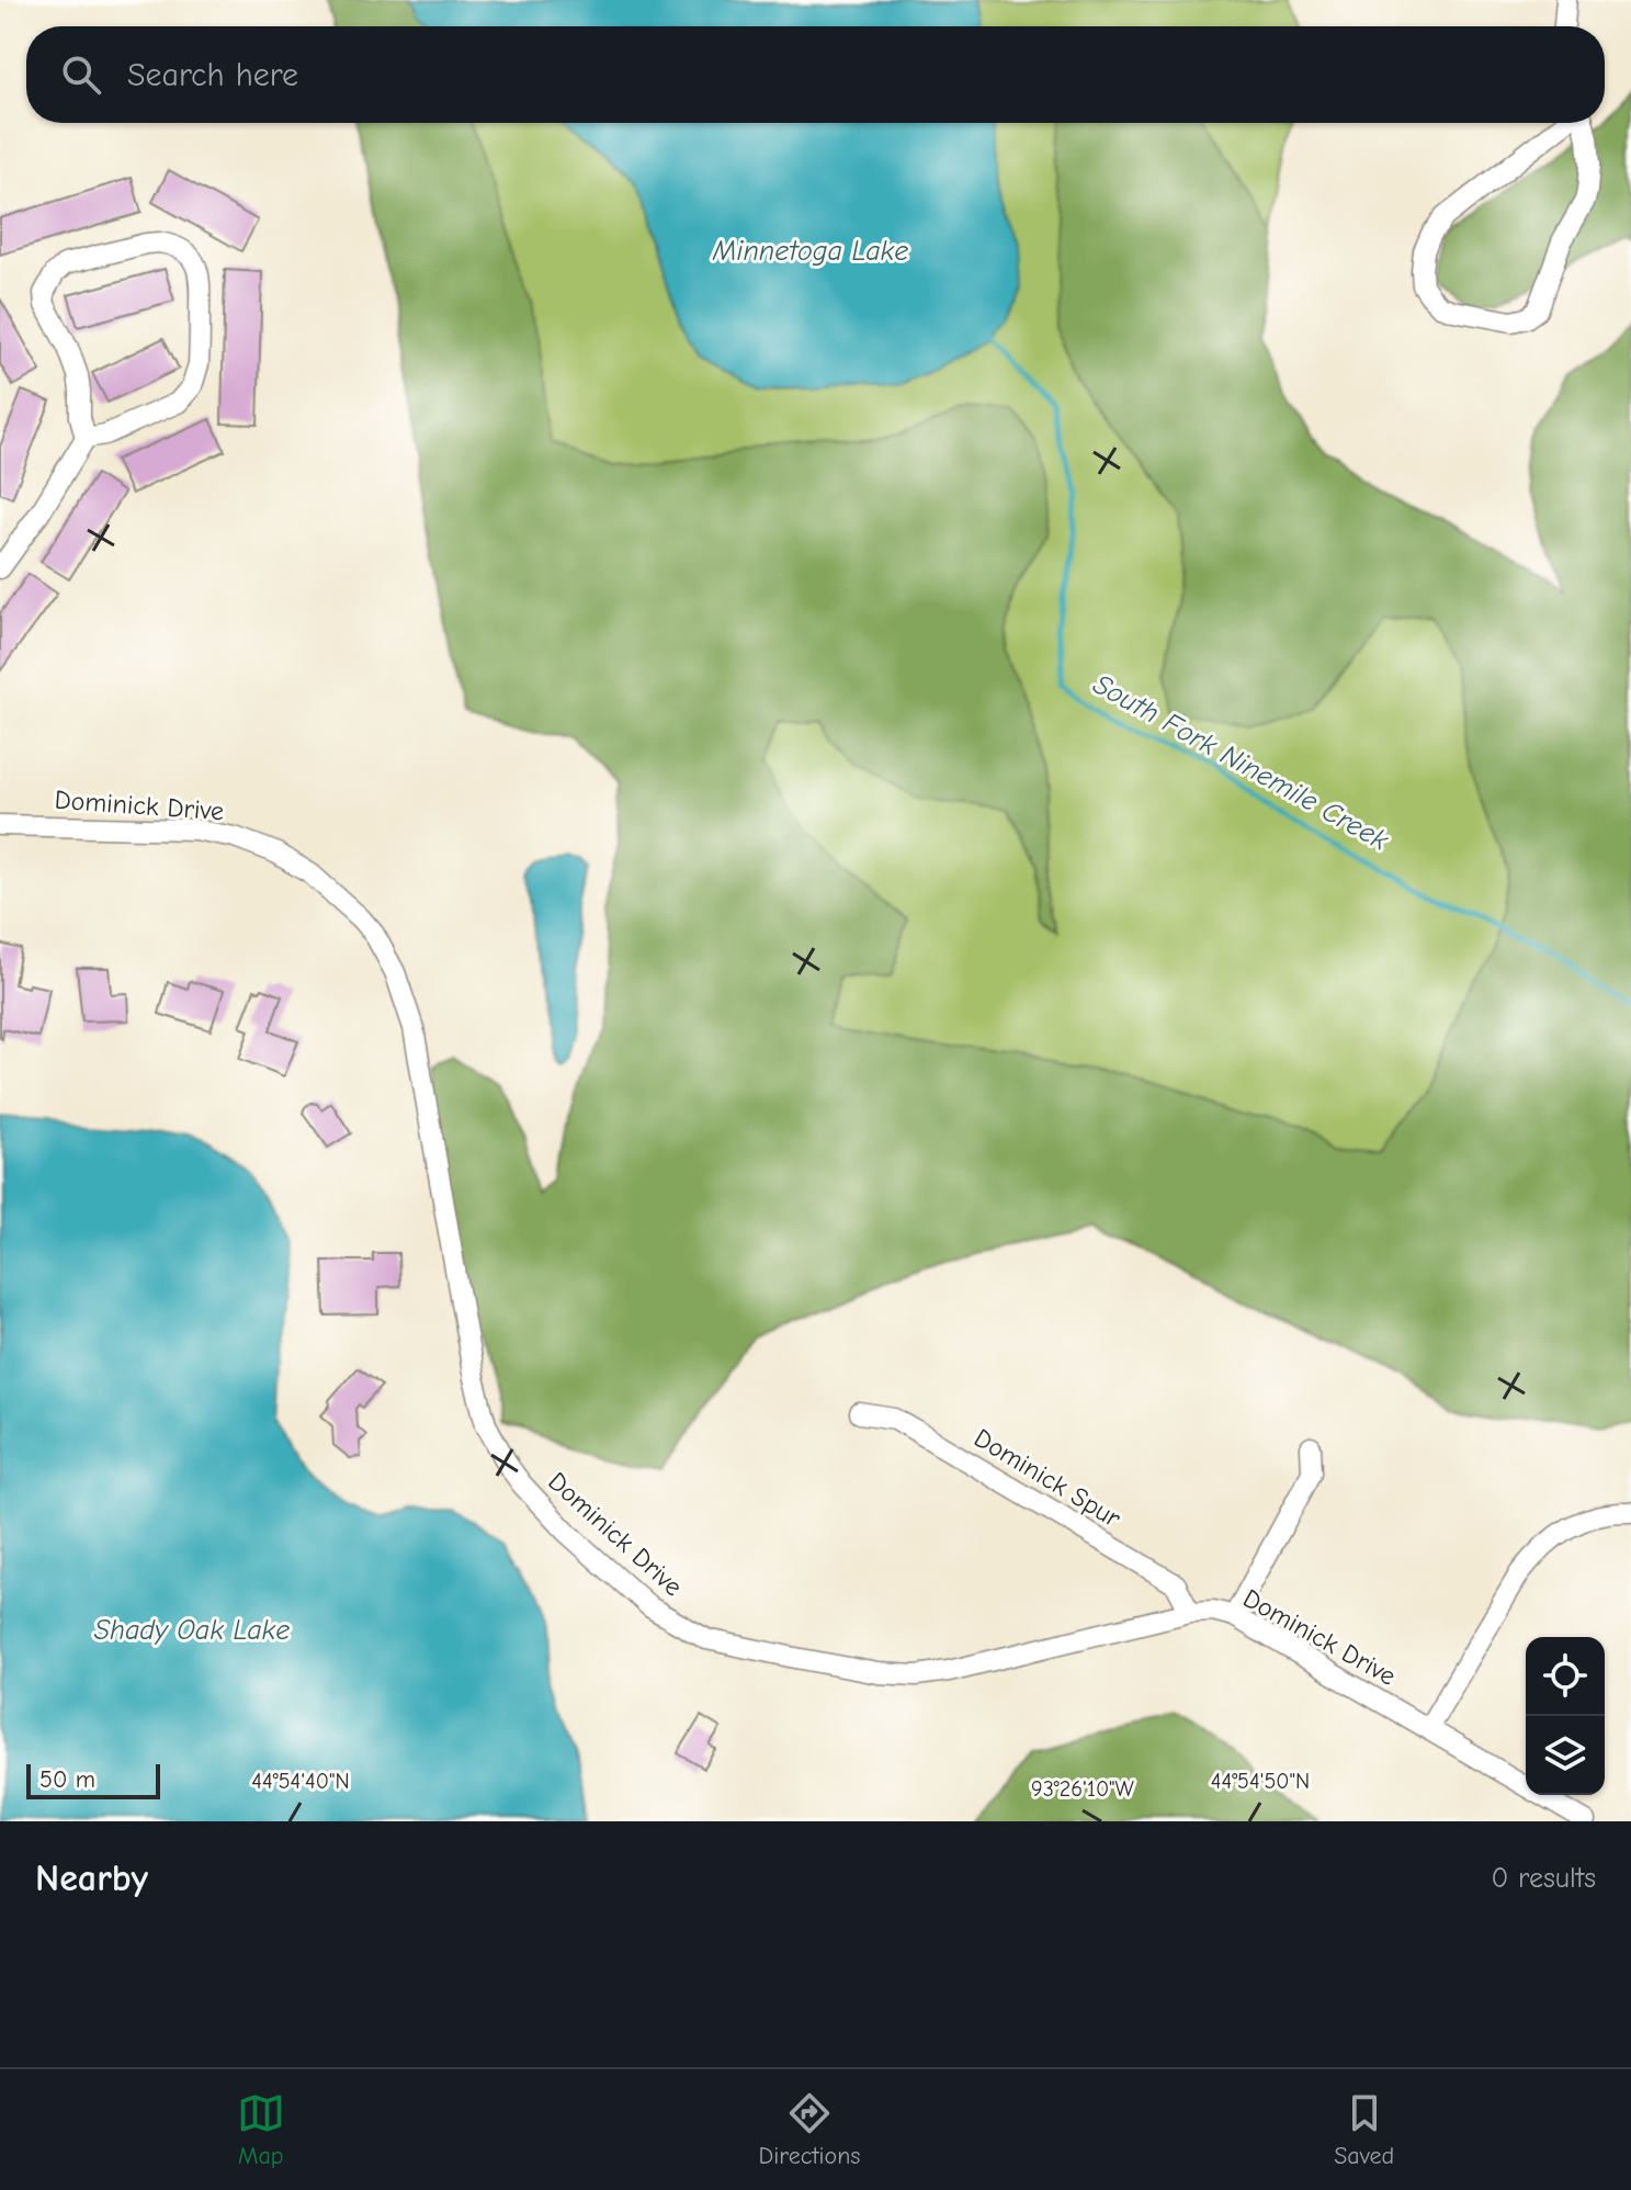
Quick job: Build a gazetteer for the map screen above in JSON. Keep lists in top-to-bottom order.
{
  "streets": {
    "street": ["Dominick Drive", "Dominick Spur"]
  },
  "crossings": [
    ["Dominick Drive", "Dominick Spur"]
  ],
  "water": ["Minnetoga Lake", "South Fork Ninemile Creek", "Shady Oak Lake"],
  "scale_bar": "50 m",
  "page": {
    "search": "Search here",
    "scale": "50 m",
    "heading": ["Nearby", "0 results"],
    "nav": ["Map", "Directions", "Saved"]
  },
  "coordinates": ["44°54'40\"N", "44°54'50\"N", "93°26'10\"W"]
}
